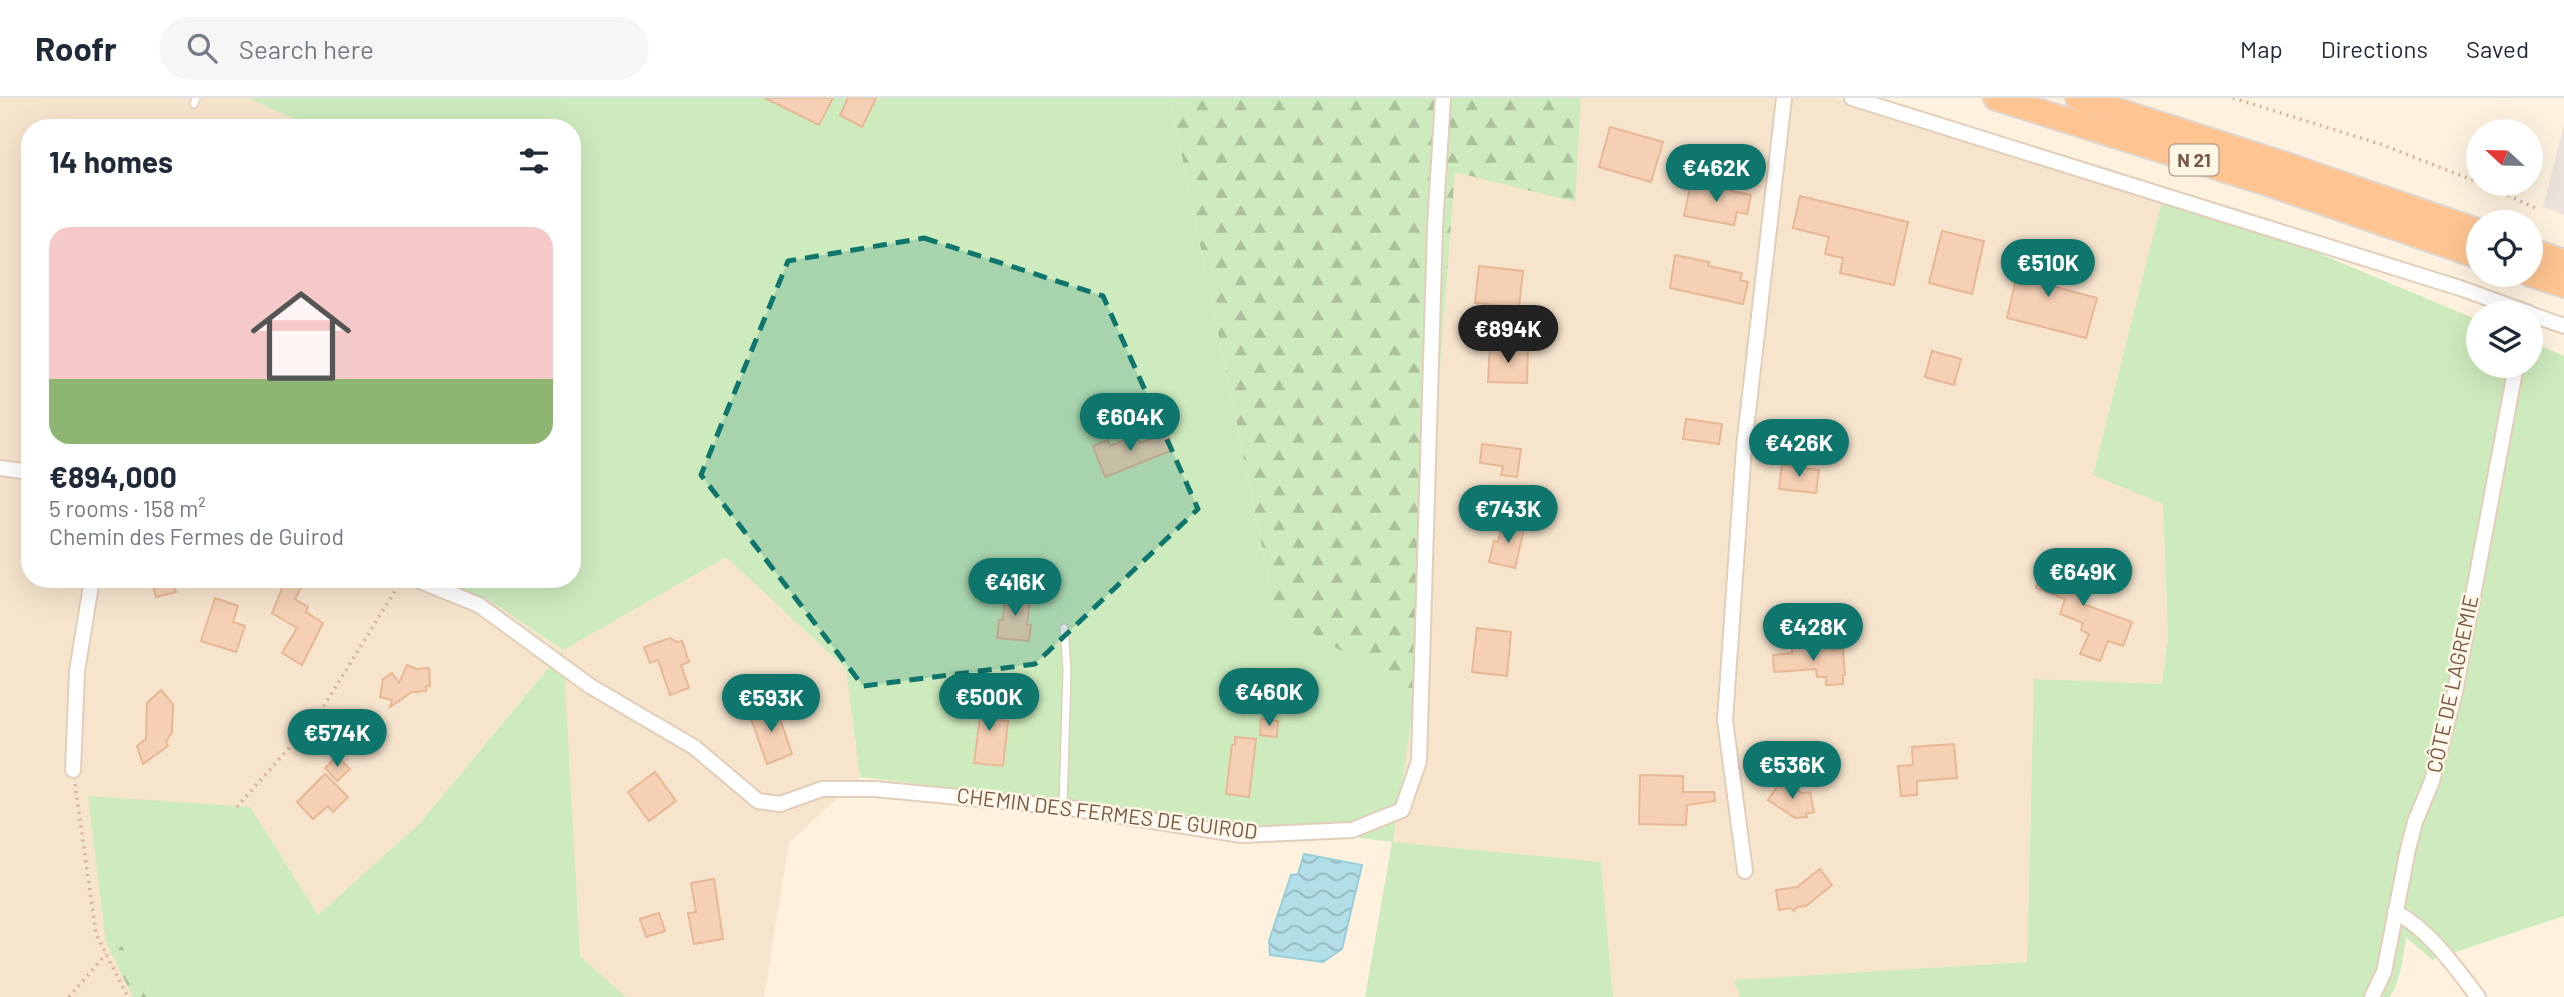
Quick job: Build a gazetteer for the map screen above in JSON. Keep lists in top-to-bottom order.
{
  "streets": {
    "highway": ["N 21"],
    "street": ["CÔTE DE LAGREMIE", "CHEMIN DES FERMES DE GUIROD"]
  },
  "north": "left",
  "page": {
    "header": "Roofr",
    "search": "Search here",
    "nav": ["Map", "Directions", "Saved"],
    "heading": "14 homes",
    "price": [
      "€462K",
      "€510K",
      "€894K",
      "€604K",
      "€426K",
      "€743K",
      "€649K",
      "€416K",
      "€428K",
      "€460K",
      "€500K",
      "€593K",
      "€574K",
      "€536K"
    ],
    "list": [
      {
        "name": "€894,000",
        "note": "5 rooms · 158 m² · Chemin des Fermes de Guirod"
      }
    ]
  }
}
